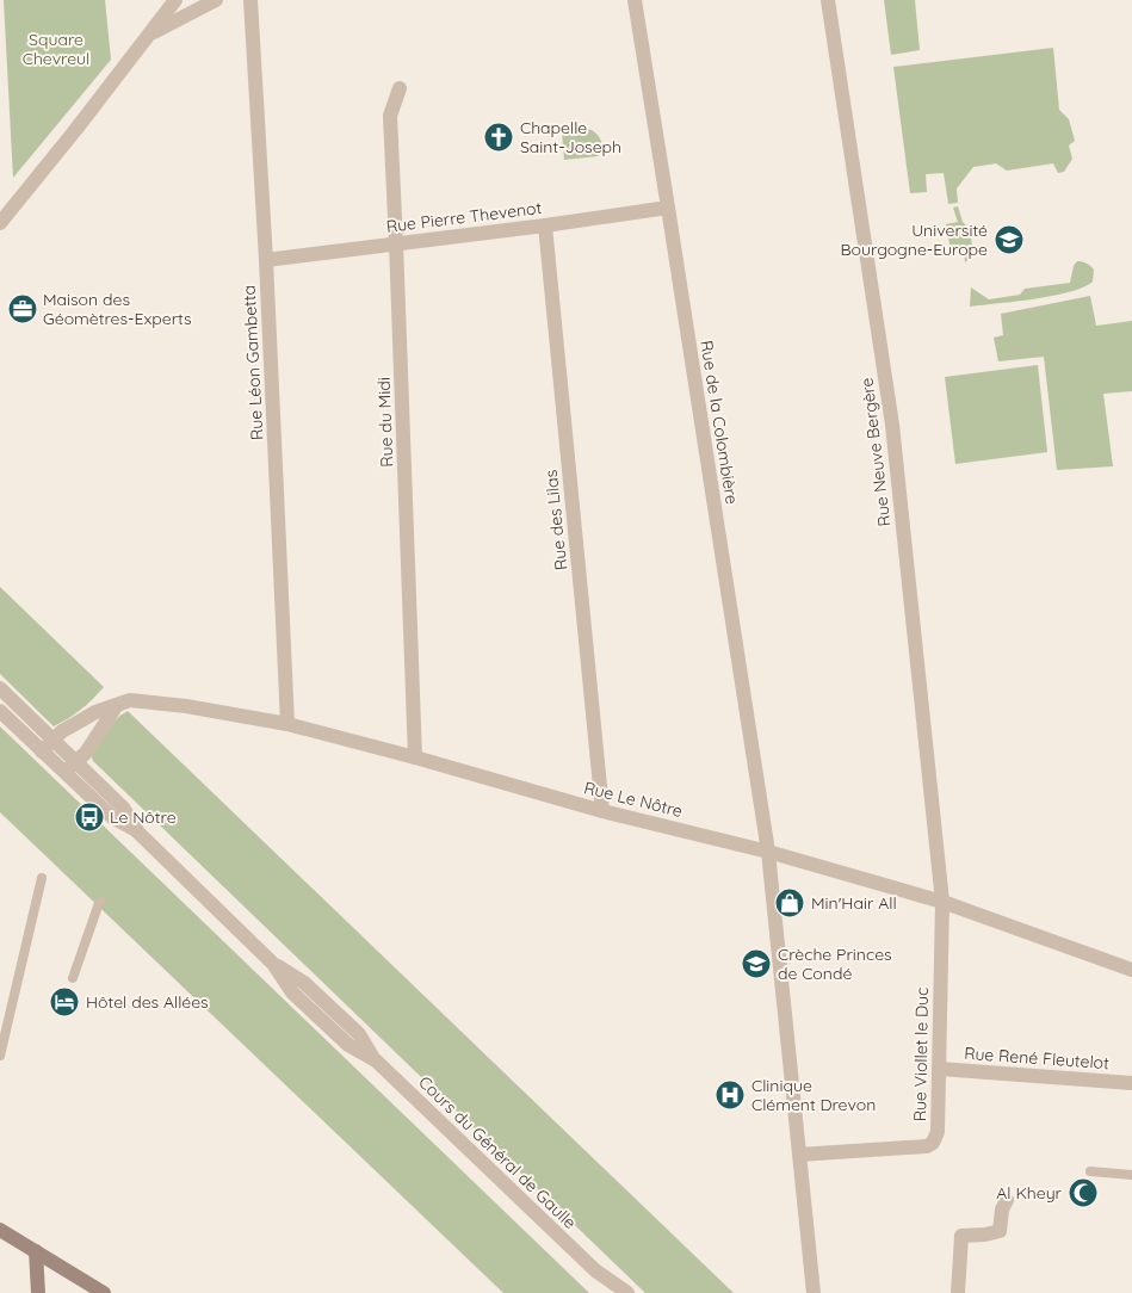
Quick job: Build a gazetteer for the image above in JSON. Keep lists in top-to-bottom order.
{
  "streets": {
    "street": [
      "Rue Pierre Thevenot",
      "Rue Léon Gambetta",
      "Rue du Midi",
      "Rue de la Colombière",
      "Rue Neuve Bergère",
      "Rue des Lilas",
      "Rue Le Nôtre",
      "Rue Viollet le Duc",
      "Rue René Fleutelot",
      "Cours du Général de Gaulle"
    ]
  },
  "crossings": [
    ["Rue Pierre Thevenot", "Rue Léon Gambetta"],
    ["Rue Pierre Thevenot", "Rue du Midi"],
    ["Rue Pierre Thevenot", "Rue de la Colombière"],
    ["Rue Pierre Thevenot", "Rue des Lilas"],
    ["Rue Léon Gambetta", "Rue Le Nôtre"],
    ["Rue du Midi", "Rue Le Nôtre"],
    ["Rue de la Colombière", "Rue Le Nôtre"],
    ["Rue de la Colombière", "Rue Viollet le Duc"],
    ["Rue Neuve Bergère", "Rue Le Nôtre"],
    ["Rue Neuve Bergère", "Rue Viollet le Duc"],
    ["Rue des Lilas", "Rue Le Nôtre"],
    ["Rue Le Nôtre", "Rue Viollet le Duc"],
    ["Rue Le Nôtre", "Cours du Général de Gaulle"],
    ["Rue Viollet le Duc", "Rue René Fleutelot"]
  ],
  "parks": ["Square Chevreul"],
  "places": {
    "church": ["Chapelle Saint-Joseph"],
    "school or university": ["Université Bourgogne-Europe", "Crèche Princes de Condé"],
    "office": ["Maison des Géomètres-Experts"],
    "bus stop": ["Le Nôtre"],
    "shop": ["Min'Hair All"],
    "hotel": ["Hôtel des Allées"],
    "hospital": ["Clinique Clément Drevon"],
    "mosque": ["Al Kheyr"]
  }
}
